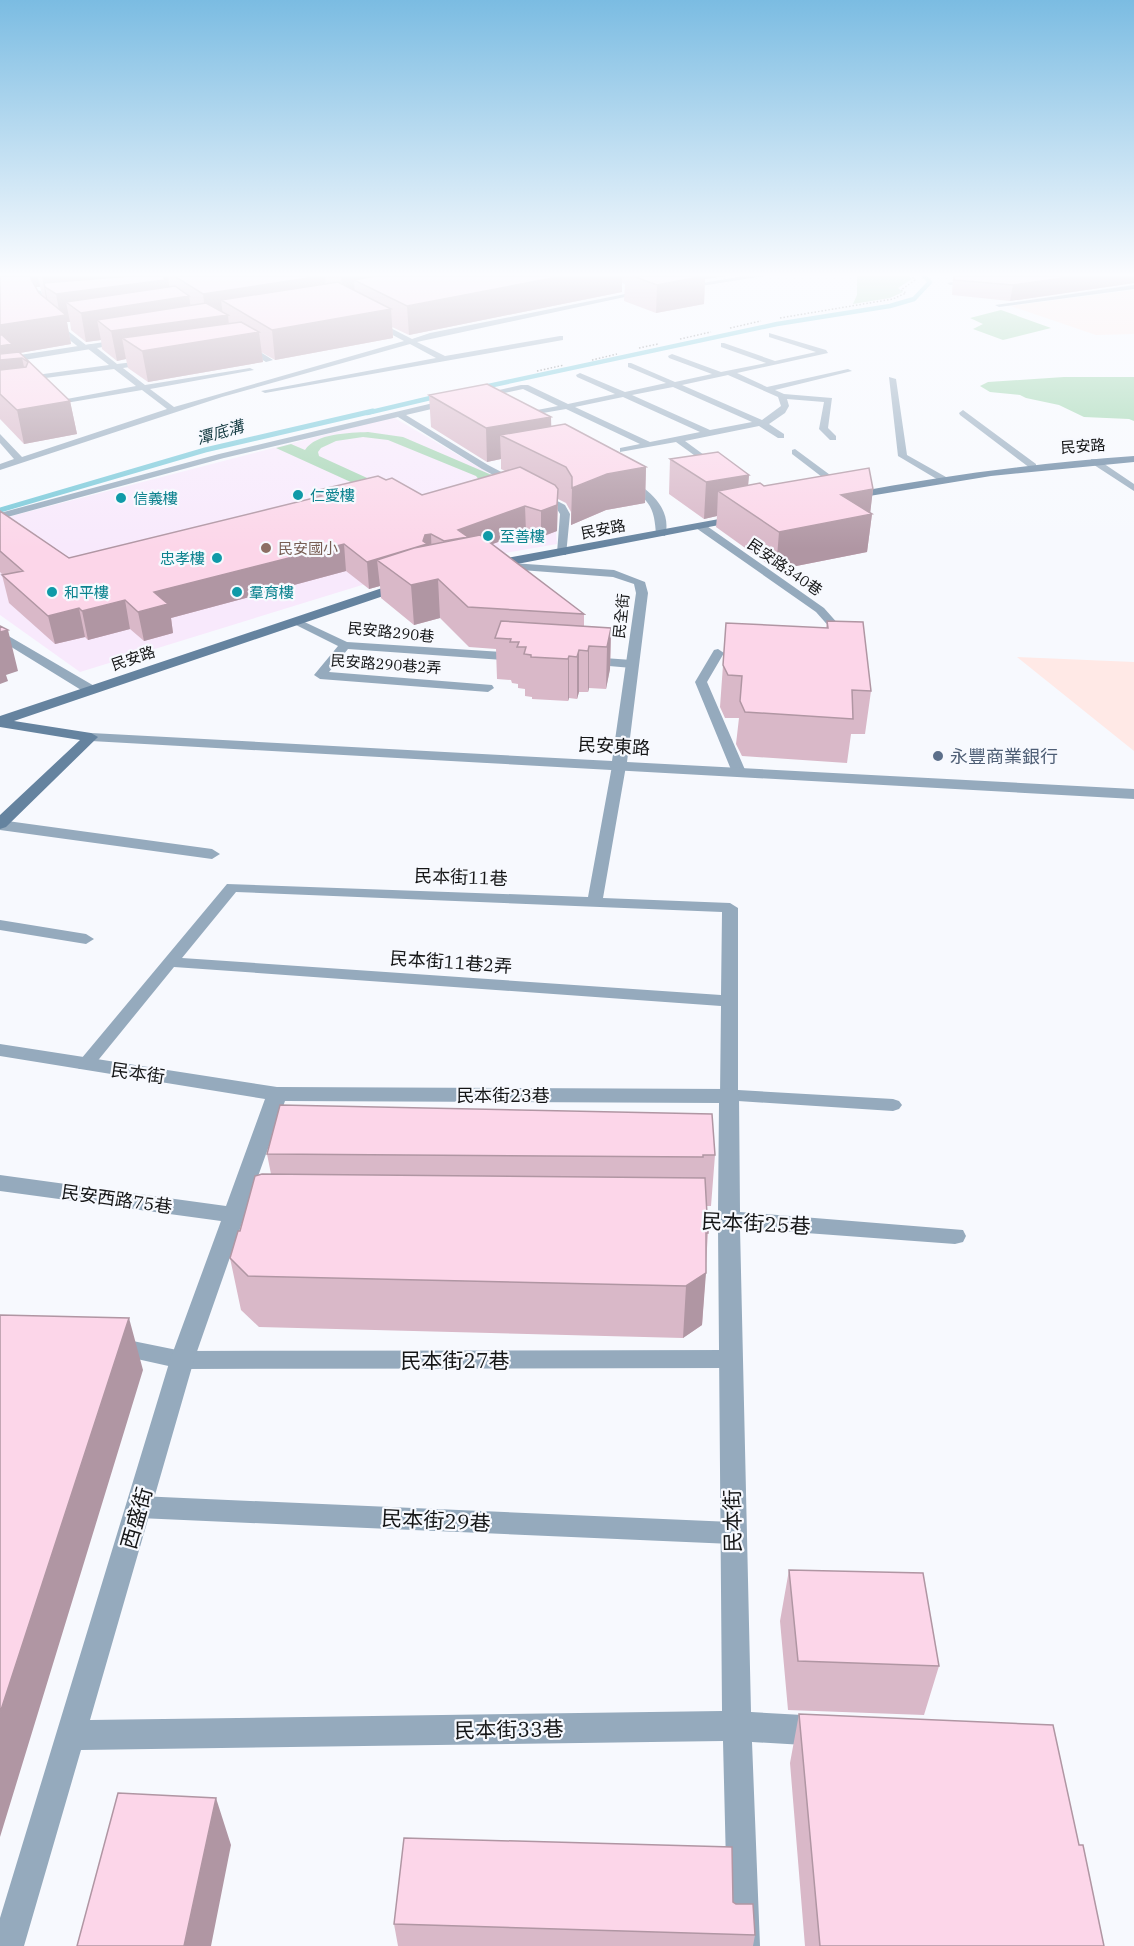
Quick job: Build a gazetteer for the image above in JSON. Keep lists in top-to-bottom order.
{
  "streets": {
    "street": [
      "民安路",
      "民全街",
      "民安東路",
      "民本街",
      "民本街23巷",
      "民安西路75巷",
      "民本街25巷",
      "西盛街",
      "民本街33巷"
    ],
    "lane": [
      "民安路340巷",
      "民安路290巷",
      "民安路290巷2弄",
      "民本街11巷",
      "民本街11巷2弄",
      "民本街27巷",
      "民本街29巷"
    ]
  },
  "crossings": [
    ["民安路", "民安路340巷"],
    ["民安路", "民全街"],
    ["民安路", "民安路290巷"],
    ["民全街", "民安東路"],
    ["民安路290巷", "民安路290巷2弄"],
    ["民本街11巷", "民本街11巷2弄"],
    ["民本街11巷", "民本街"],
    ["民本街11巷", "民本街23巷"],
    ["民本街", "民本街23巷"],
    ["民本街", "民本街25巷"],
    ["民本街", "民本街27巷"],
    ["民本街", "西盛街"],
    ["民本街", "民本街29巷"],
    ["民本街", "民本街33巷"],
    ["民本街23巷", "西盛街"],
    ["民安西路75巷", "西盛街"],
    ["民本街27巷", "西盛街"],
    ["西盛街", "民本街29巷"],
    ["西盛街", "民本街33巷"]
  ],
  "water": ["潭底溝"],
  "places": [
    "仁愛樓",
    "信義樓",
    "至善樓",
    "民安國小",
    "忠孝樓",
    "和平樓",
    "羣育樓",
    "永豐商業銀行"
  ]
}
